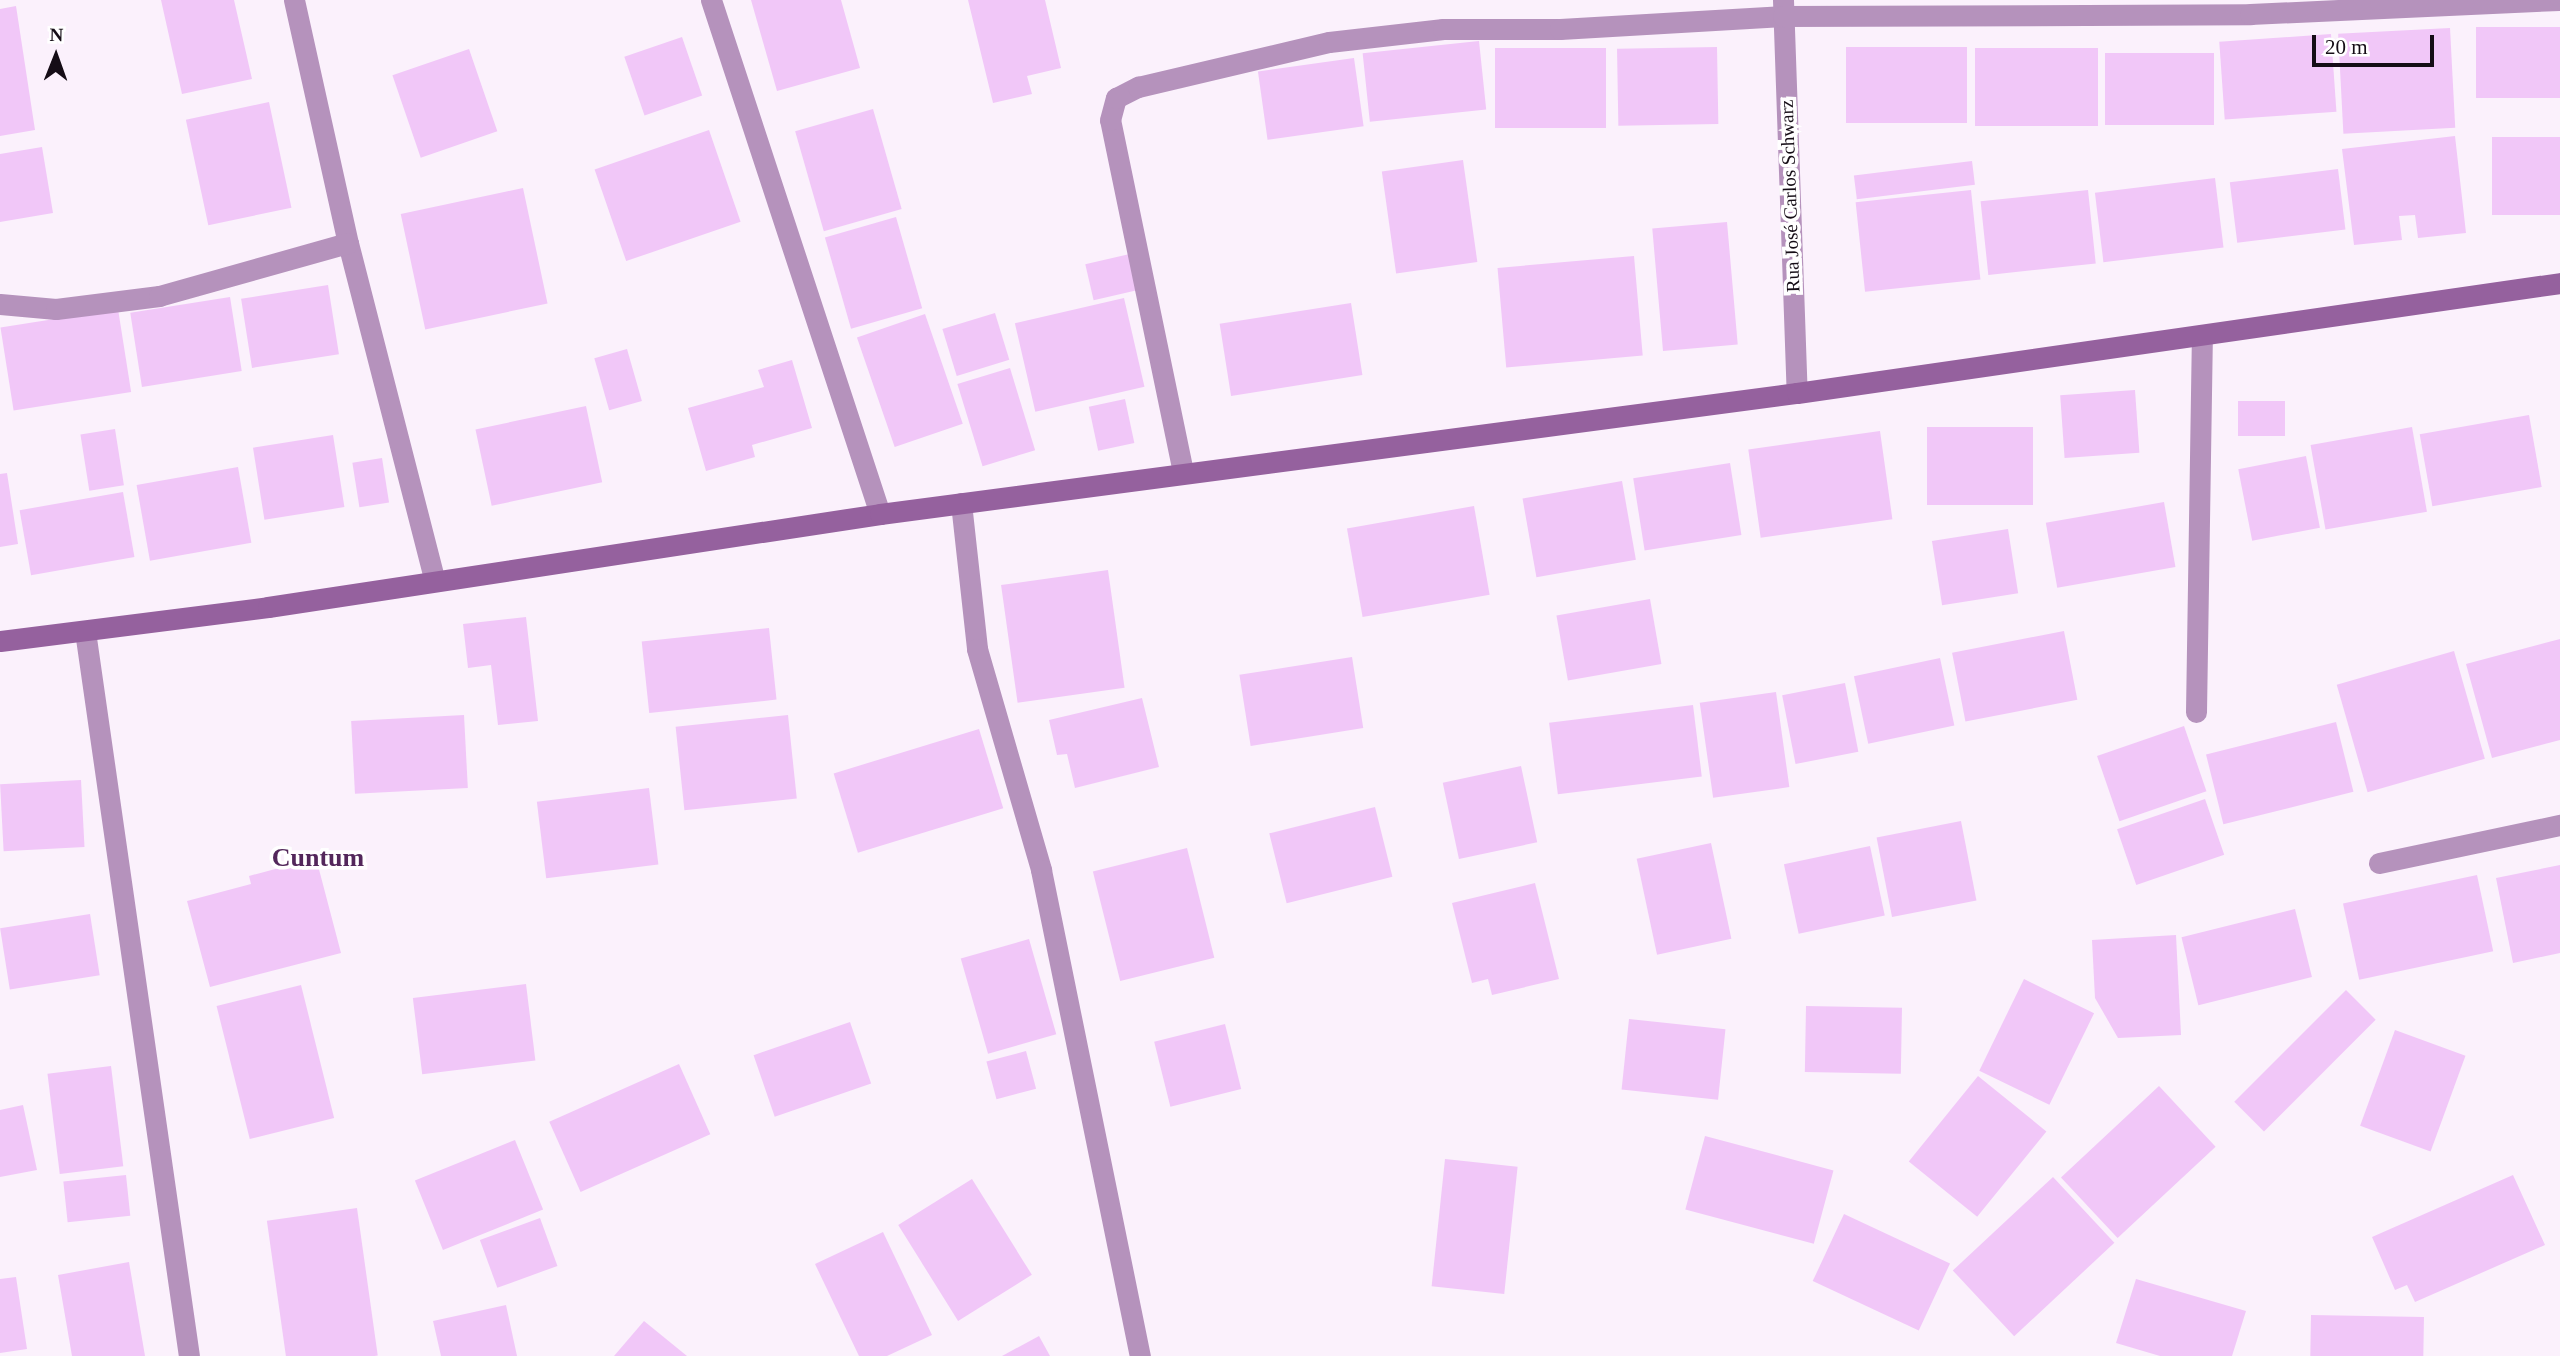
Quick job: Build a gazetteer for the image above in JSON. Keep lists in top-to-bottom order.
{
  "streets": {
    "street": ["Rua José Carlos Schwarz"]
  },
  "districts": ["Cuntum"],
  "scale_bar": "20 m",
  "north": "top"
}
